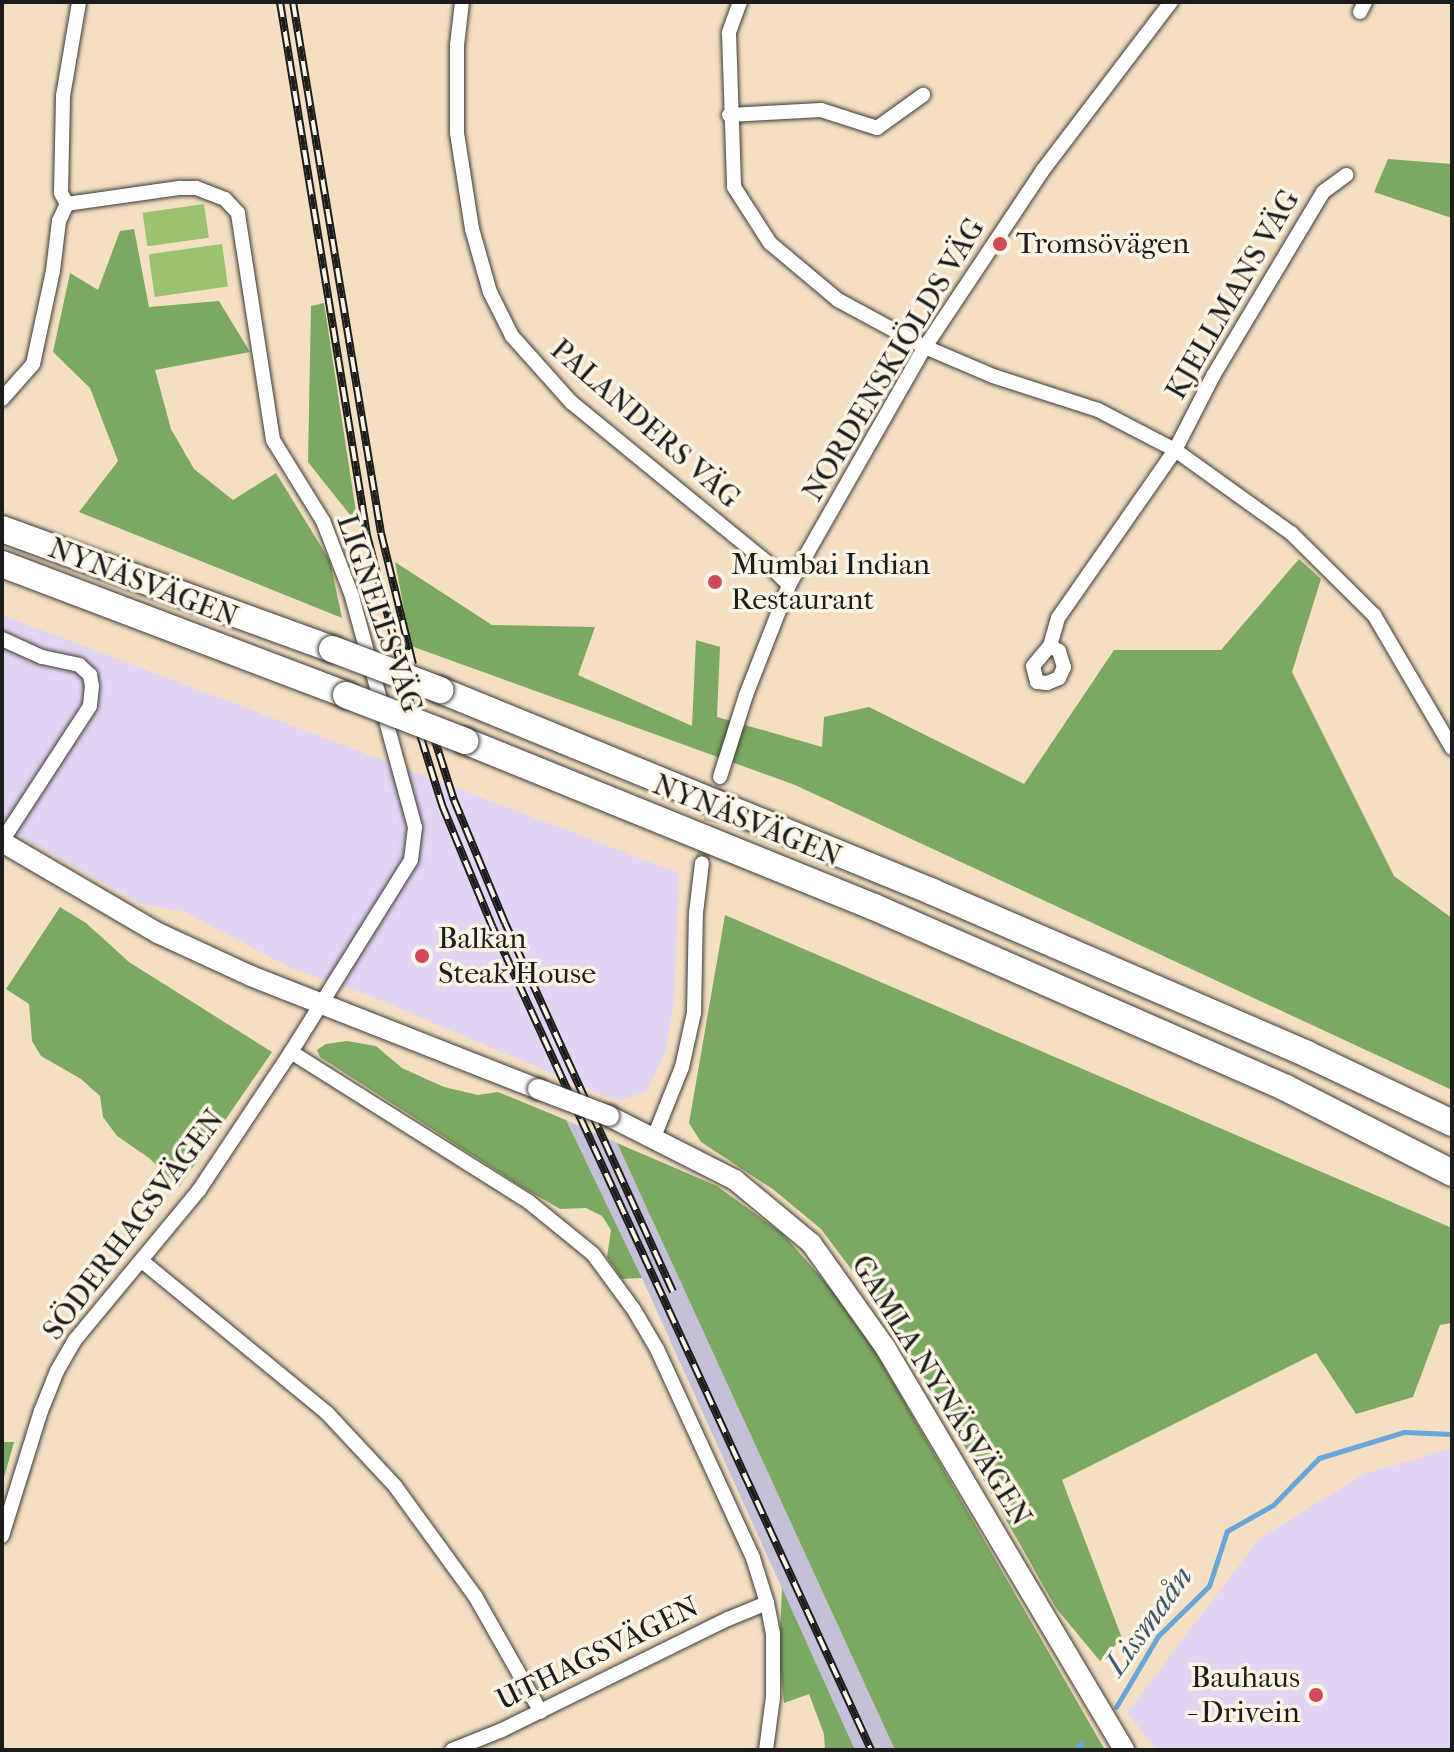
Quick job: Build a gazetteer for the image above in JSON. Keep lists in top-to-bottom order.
{
  "streets": {
    "highway": ["NYNÄSVÄGEN"],
    "street": [
      "KJELLMANS VÄG",
      "NORDENSKIÖLDS VÄG",
      "PALANDERS VÄG",
      "LIGNELLS VÄG",
      "SÖDERHAGSVÄGEN",
      "GAMLA NYNÄSVÄGEN",
      "UTHAGSVÄGEN"
    ]
  },
  "crossings": [
    ["NORDENSKIÖLDS VÄG", "PALANDERS VÄG"],
    ["LIGNELLS VÄG", "SÖDERHAGSVÄGEN"]
  ],
  "water": ["Lissmaån"],
  "places": [
    "Tromsövägen",
    "Mumbai Indian Restaurant",
    "Balkan Steak House",
    "Bauhaus - Drivein"
  ]
}
